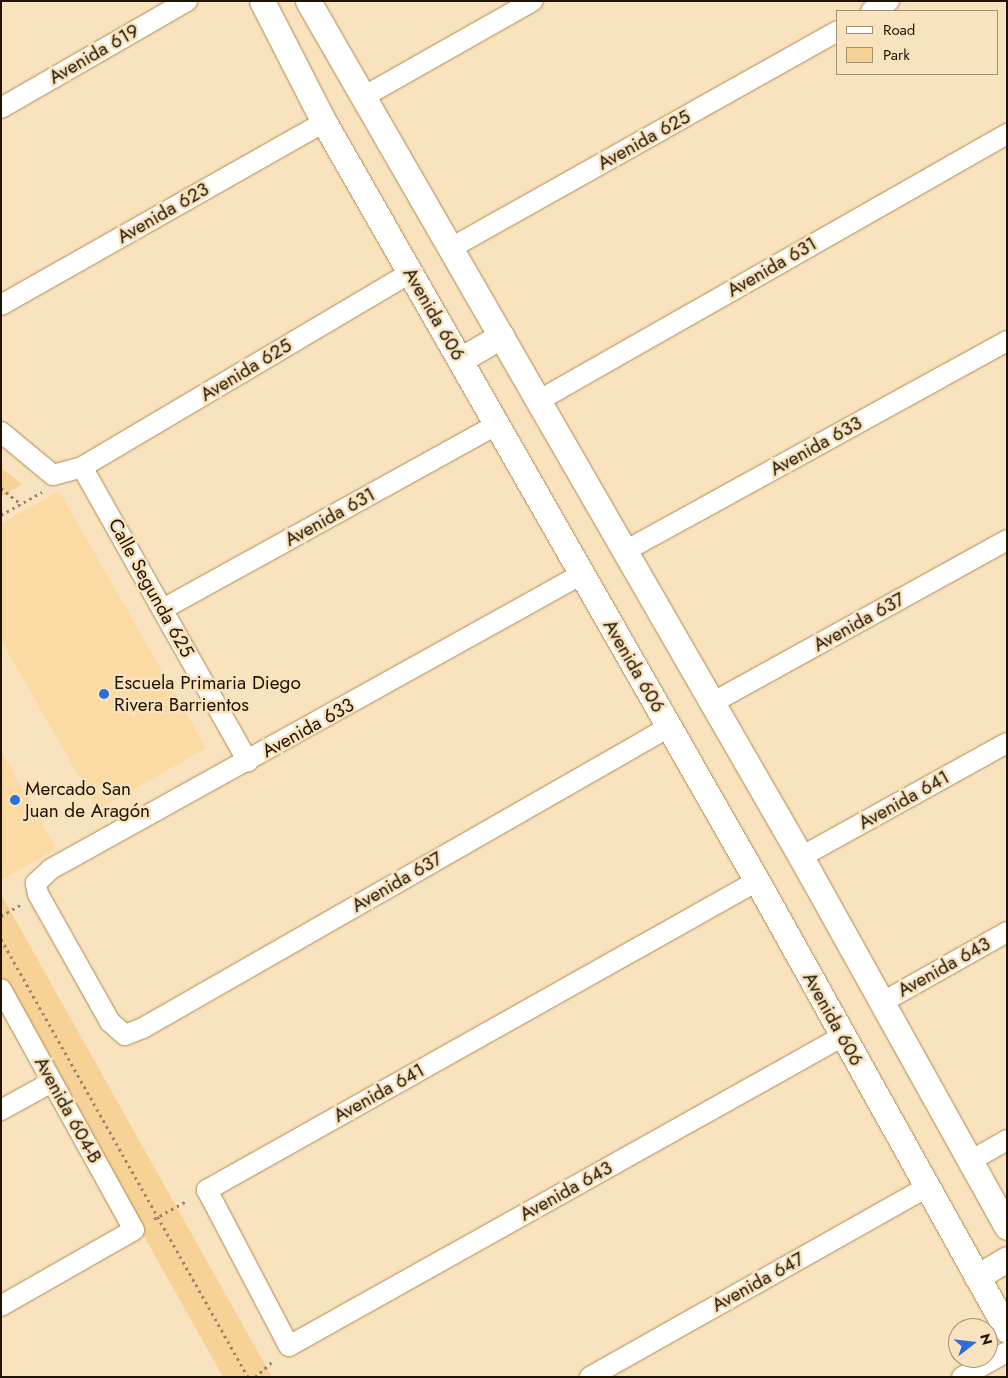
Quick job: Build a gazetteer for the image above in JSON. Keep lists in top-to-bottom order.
{
  "streets": {
    "street": [
      "Avenida 619",
      "Avenida 625",
      "Avenida 623",
      "Avenida 631",
      "Avenida 606",
      "Avenida 633",
      "Calle Segunda 625",
      "Avenida 637",
      "Avenida 641",
      "Avenida 643",
      "Avenida 604-B",
      "Avenida 647"
    ]
  },
  "crossings": [
    ["Avenida 625", "Avenida 606"],
    ["Avenida 625", "Calle Segunda 625"],
    ["Avenida 623", "Avenida 606"],
    ["Avenida 631", "Avenida 606"],
    ["Avenida 631", "Calle Segunda 625"],
    ["Avenida 606", "Avenida 633"],
    ["Avenida 606", "Avenida 637"],
    ["Avenida 606", "Avenida 641"],
    ["Avenida 606", "Avenida 643"],
    ["Avenida 606", "Avenida 647"],
    ["Avenida 633", "Calle Segunda 625"],
    ["Avenida 633", "Avenida 637"],
    ["Avenida 641", "Avenida 643"]
  ],
  "places": ["Escuela Primaria Diego Rivera Barrientos", "Mercado San Juan de Aragón"],
  "legend": ["Road", "Park"],
  "north": "right"
}
